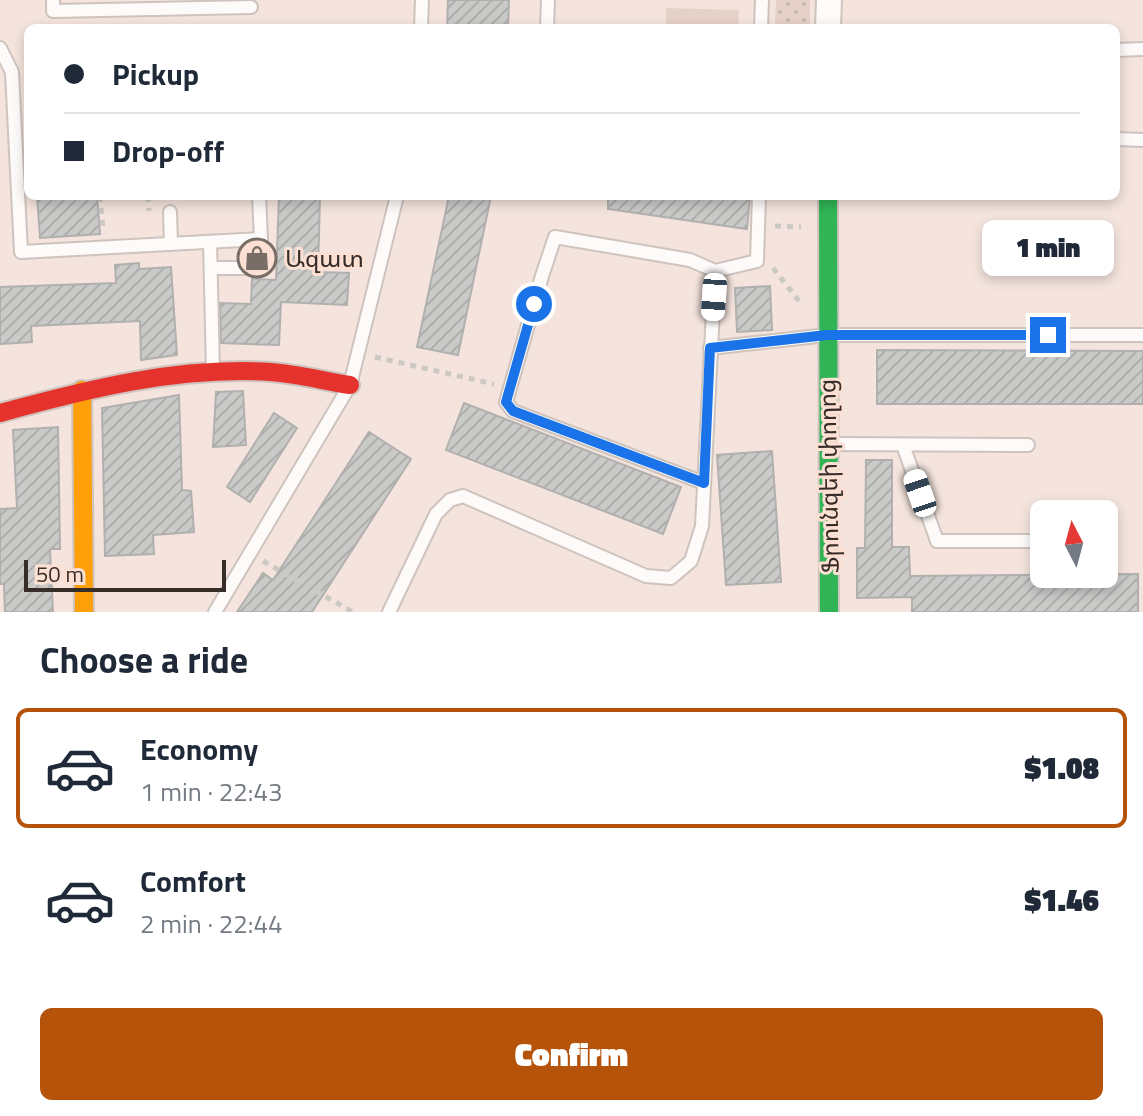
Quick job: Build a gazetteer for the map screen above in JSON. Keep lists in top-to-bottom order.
{
  "streets": {
    "street": ["Ֆրունզեի փողոց"]
  },
  "places": {
    "shop": ["Ազատ"]
  },
  "scale_bar": "50 m",
  "north": "top",
  "page": {
    "banner": ["Pickup", "Drop-off"],
    "bubble": "1 min",
    "scale": "50 m",
    "heading": "Choose a ride",
    "list": [
      {
        "name": "Economy",
        "note": "1 min · 22:43",
        "value": "$1.08"
      },
      {
        "name": "Comfort",
        "note": "2 min · 22:44",
        "value": "$1.46"
      }
    ],
    "buttons": "Confirm"
  }
}
